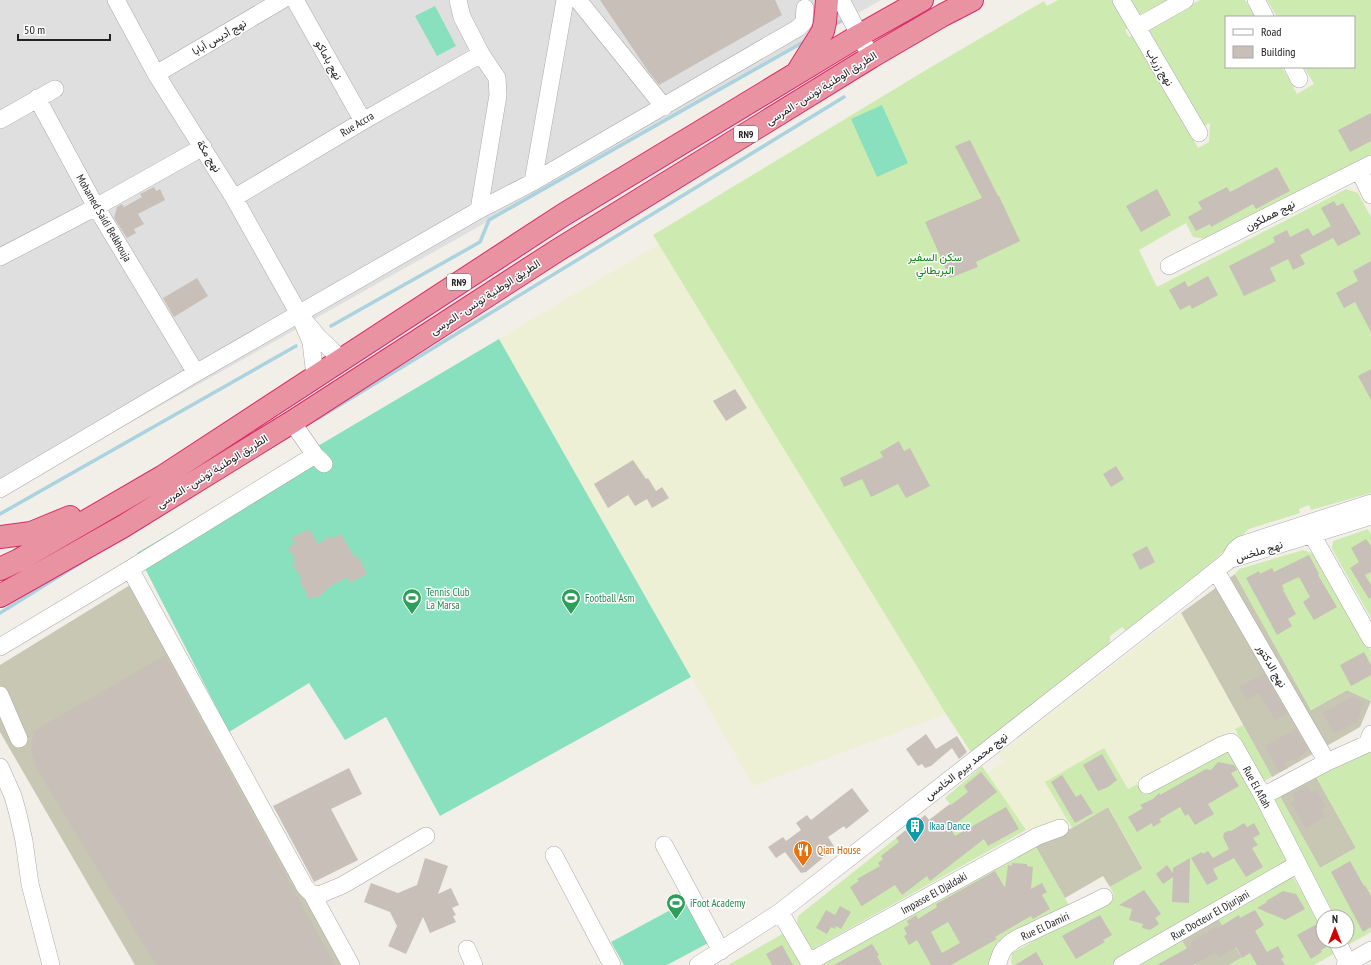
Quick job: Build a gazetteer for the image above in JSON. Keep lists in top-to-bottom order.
{
  "streets": {
    "highway": ["الطريق الوطنية تونس - المرسى", "RN9"],
    "street": [
      "نهج أديس أبابا",
      "نهج باماكو",
      "نهج زرياب",
      "Rue Accra",
      "نهج مكة",
      "نهج هملكون",
      "Mohamed Saidi Belkhouja",
      "نهج ملخس",
      "نهج الدكتور",
      "نهج محمد بيرم الخامس",
      "Rue El Aflah",
      "Impasse El Djaldaki",
      "Rue Docteur El Djurjani",
      "Rue El Damiri"
    ]
  },
  "crossings": [
    ["نهج أديس أبابا", "نهج مكة"],
    ["نهج باماكو", "Rue Accra"],
    ["Rue Accra", "نهج مكة"],
    ["نهج ملخس", "نهج الدكتور"],
    ["نهج ملخس", "نهج محمد بيرم الخامس"],
    ["نهج الدكتور", "نهج محمد بيرم الخامس"],
    ["Rue El Aflah", "Rue Docteur El Djurjani"]
  ],
  "parks": ["سكن السفير البريطاني"],
  "places": {
    "sports": ["Tennis Club La Marsa", "Football Asm", "iFoot Academy"],
    "building": ["Ikaa Dance"],
    "restaurant": ["Qian House"]
  },
  "legend": ["Road", "Building"],
  "scale_bar": "50 m",
  "north": "top"
}
